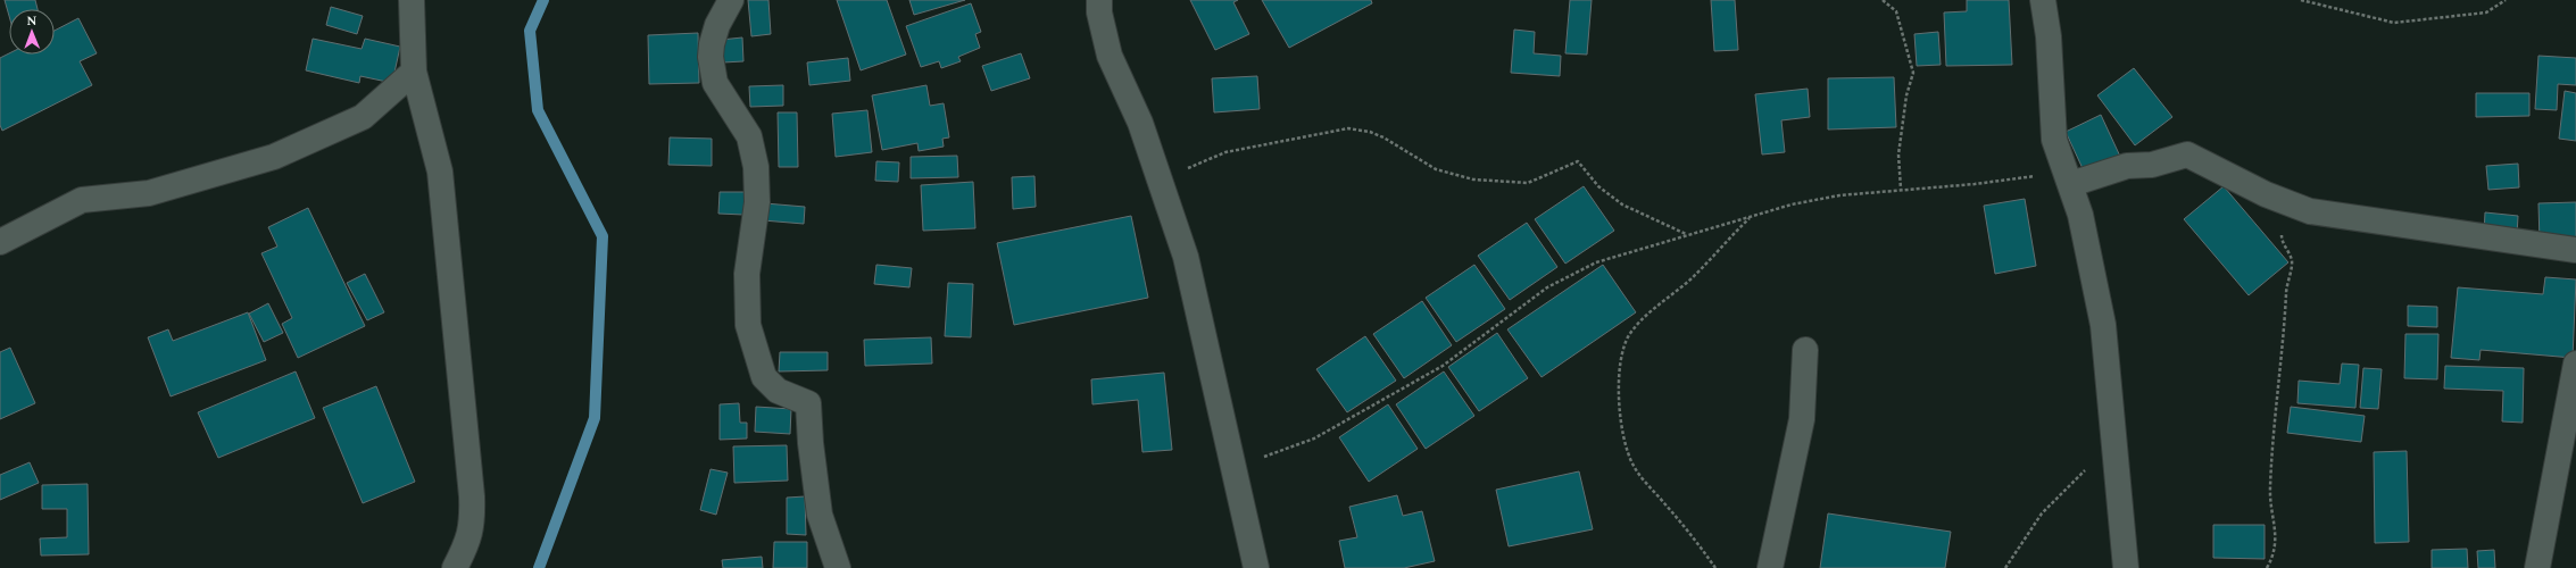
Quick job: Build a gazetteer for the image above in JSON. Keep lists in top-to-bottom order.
{
  "north": "top"
}
